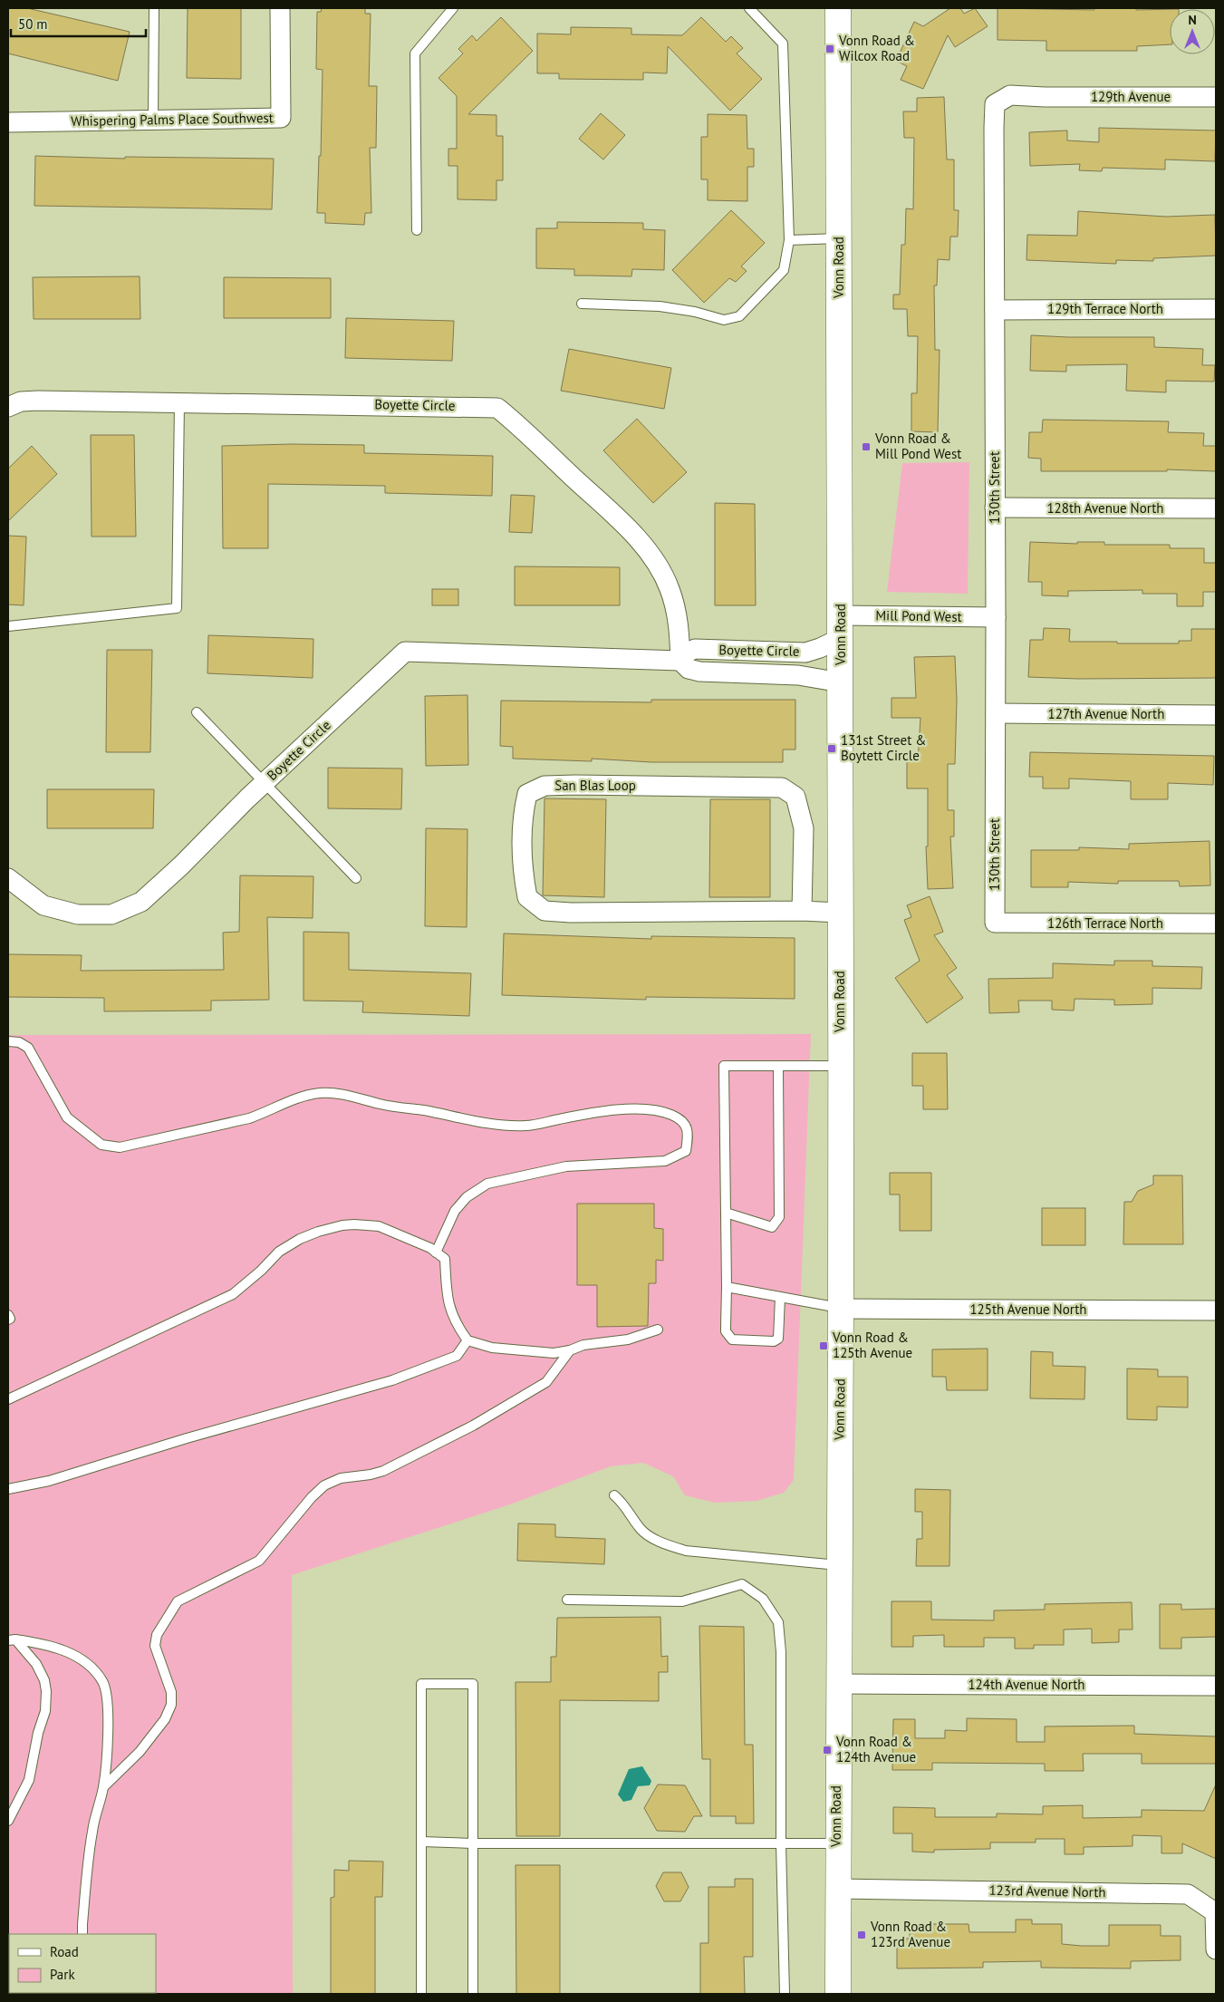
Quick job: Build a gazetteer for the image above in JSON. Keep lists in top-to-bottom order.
{
  "streets": {
    "street": [
      "129th Avenue",
      "Whispering Palms Place Southwest",
      "Vonn Road",
      "129th Terrace North",
      "Boyette Circle",
      "130th Street",
      "128th Avenue North",
      "Mill Pond West",
      "127th Avenue North",
      "San Blas Loop",
      "126th Terrace North",
      "125th Avenue North",
      "124th Avenue North",
      "123rd Avenue North"
    ]
  },
  "crossings": [
    ["129th Avenue", "130th Street"],
    ["Vonn Road", "Boyette Circle"],
    ["Vonn Road", "Mill Pond West"],
    ["Vonn Road", "San Blas Loop"],
    ["Vonn Road", "125th Avenue North"],
    ["Vonn Road", "124th Avenue North"],
    ["Vonn Road", "123rd Avenue North"],
    ["129th Terrace North", "130th Street"],
    ["Boyette Circle", "Mill Pond West"],
    ["130th Street", "128th Avenue North"],
    ["130th Street", "Mill Pond West"],
    ["130th Street", "127th Avenue North"],
    ["130th Street", "126th Terrace North"]
  ],
  "places": {
    "transit": [
      "Vonn Road & Wilcox Road",
      "Vonn Road & Mill Pond West",
      "131st Street & Boytett Circle",
      "Vonn Road & 125th Avenue",
      "Vonn Road & 124th Avenue",
      "Vonn Road & 123rd Avenue"
    ]
  },
  "legend": ["Road", "Park"],
  "scale_bar": "50 m",
  "north": "top"
}
